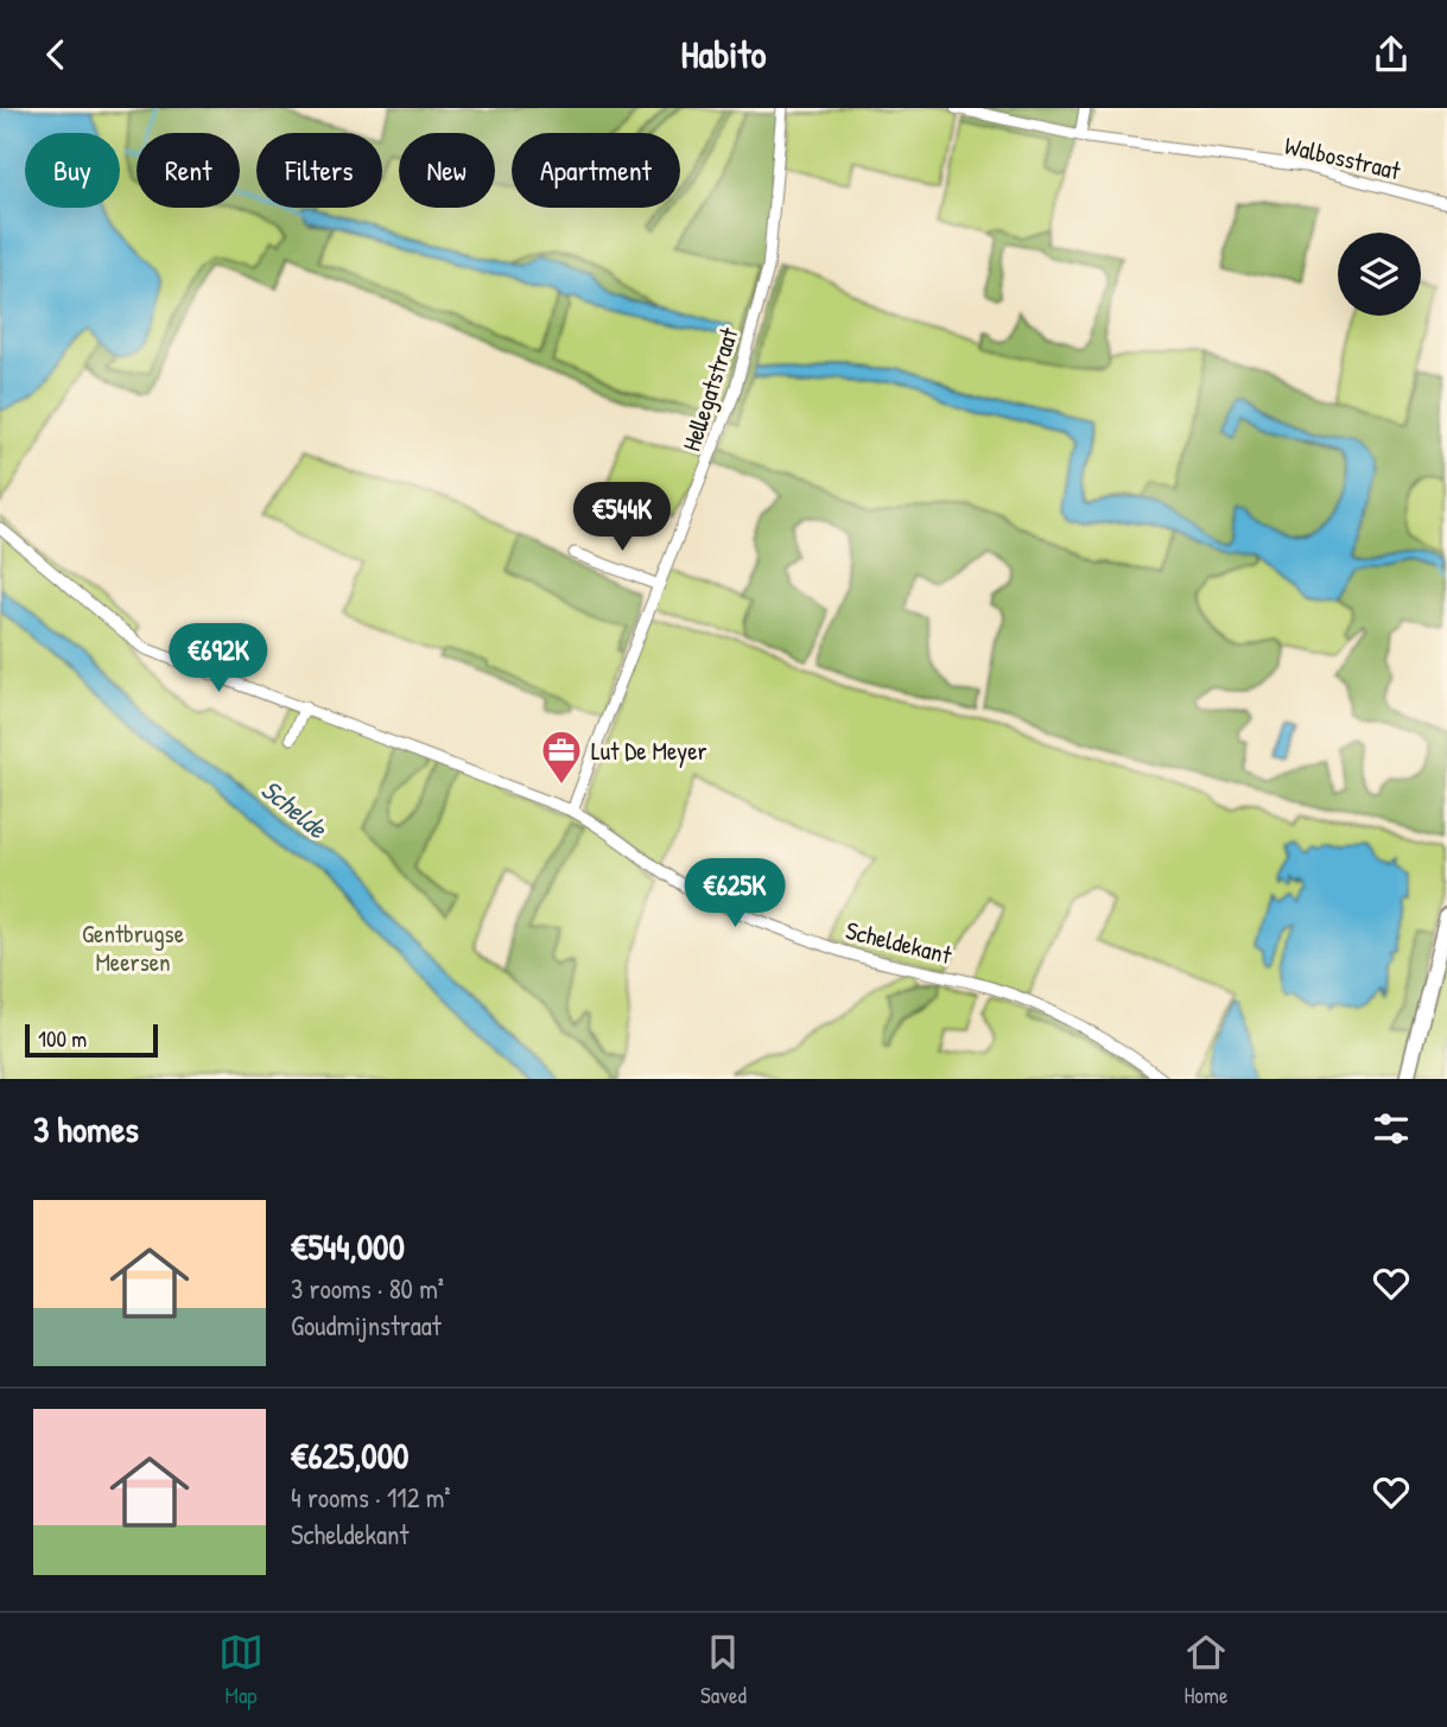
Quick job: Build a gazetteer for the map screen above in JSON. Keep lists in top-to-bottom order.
{
  "streets": {
    "street": ["Walbosstraat", "Hellegatstraat", "Scheldekant"]
  },
  "crossings": [
    ["Hellegatstraat", "Scheldekant"]
  ],
  "water": ["Schelde"],
  "parks": ["Gentbrugse Meersen"],
  "places": {
    "office": ["Lut De Meyer"]
  },
  "scale_bar": "100 m",
  "page": {
    "header": "Habito",
    "chip": [
      "Buy",
      "Rent",
      "Filters",
      "New",
      "Apartment"
    ],
    "price": ["€544K", "€692K", "€625K"],
    "scale": "100 m",
    "heading": "3 homes",
    "list": [
      {
        "name": "€544,000",
        "note": "3 rooms · 80 m² · Goudmijnstraat"
      },
      {
        "name": "€625,000",
        "note": "4 rooms · 112 m² · Scheldekant"
      }
    ],
    "tabs": ["Map", "Saved", "Home"]
  }
}
